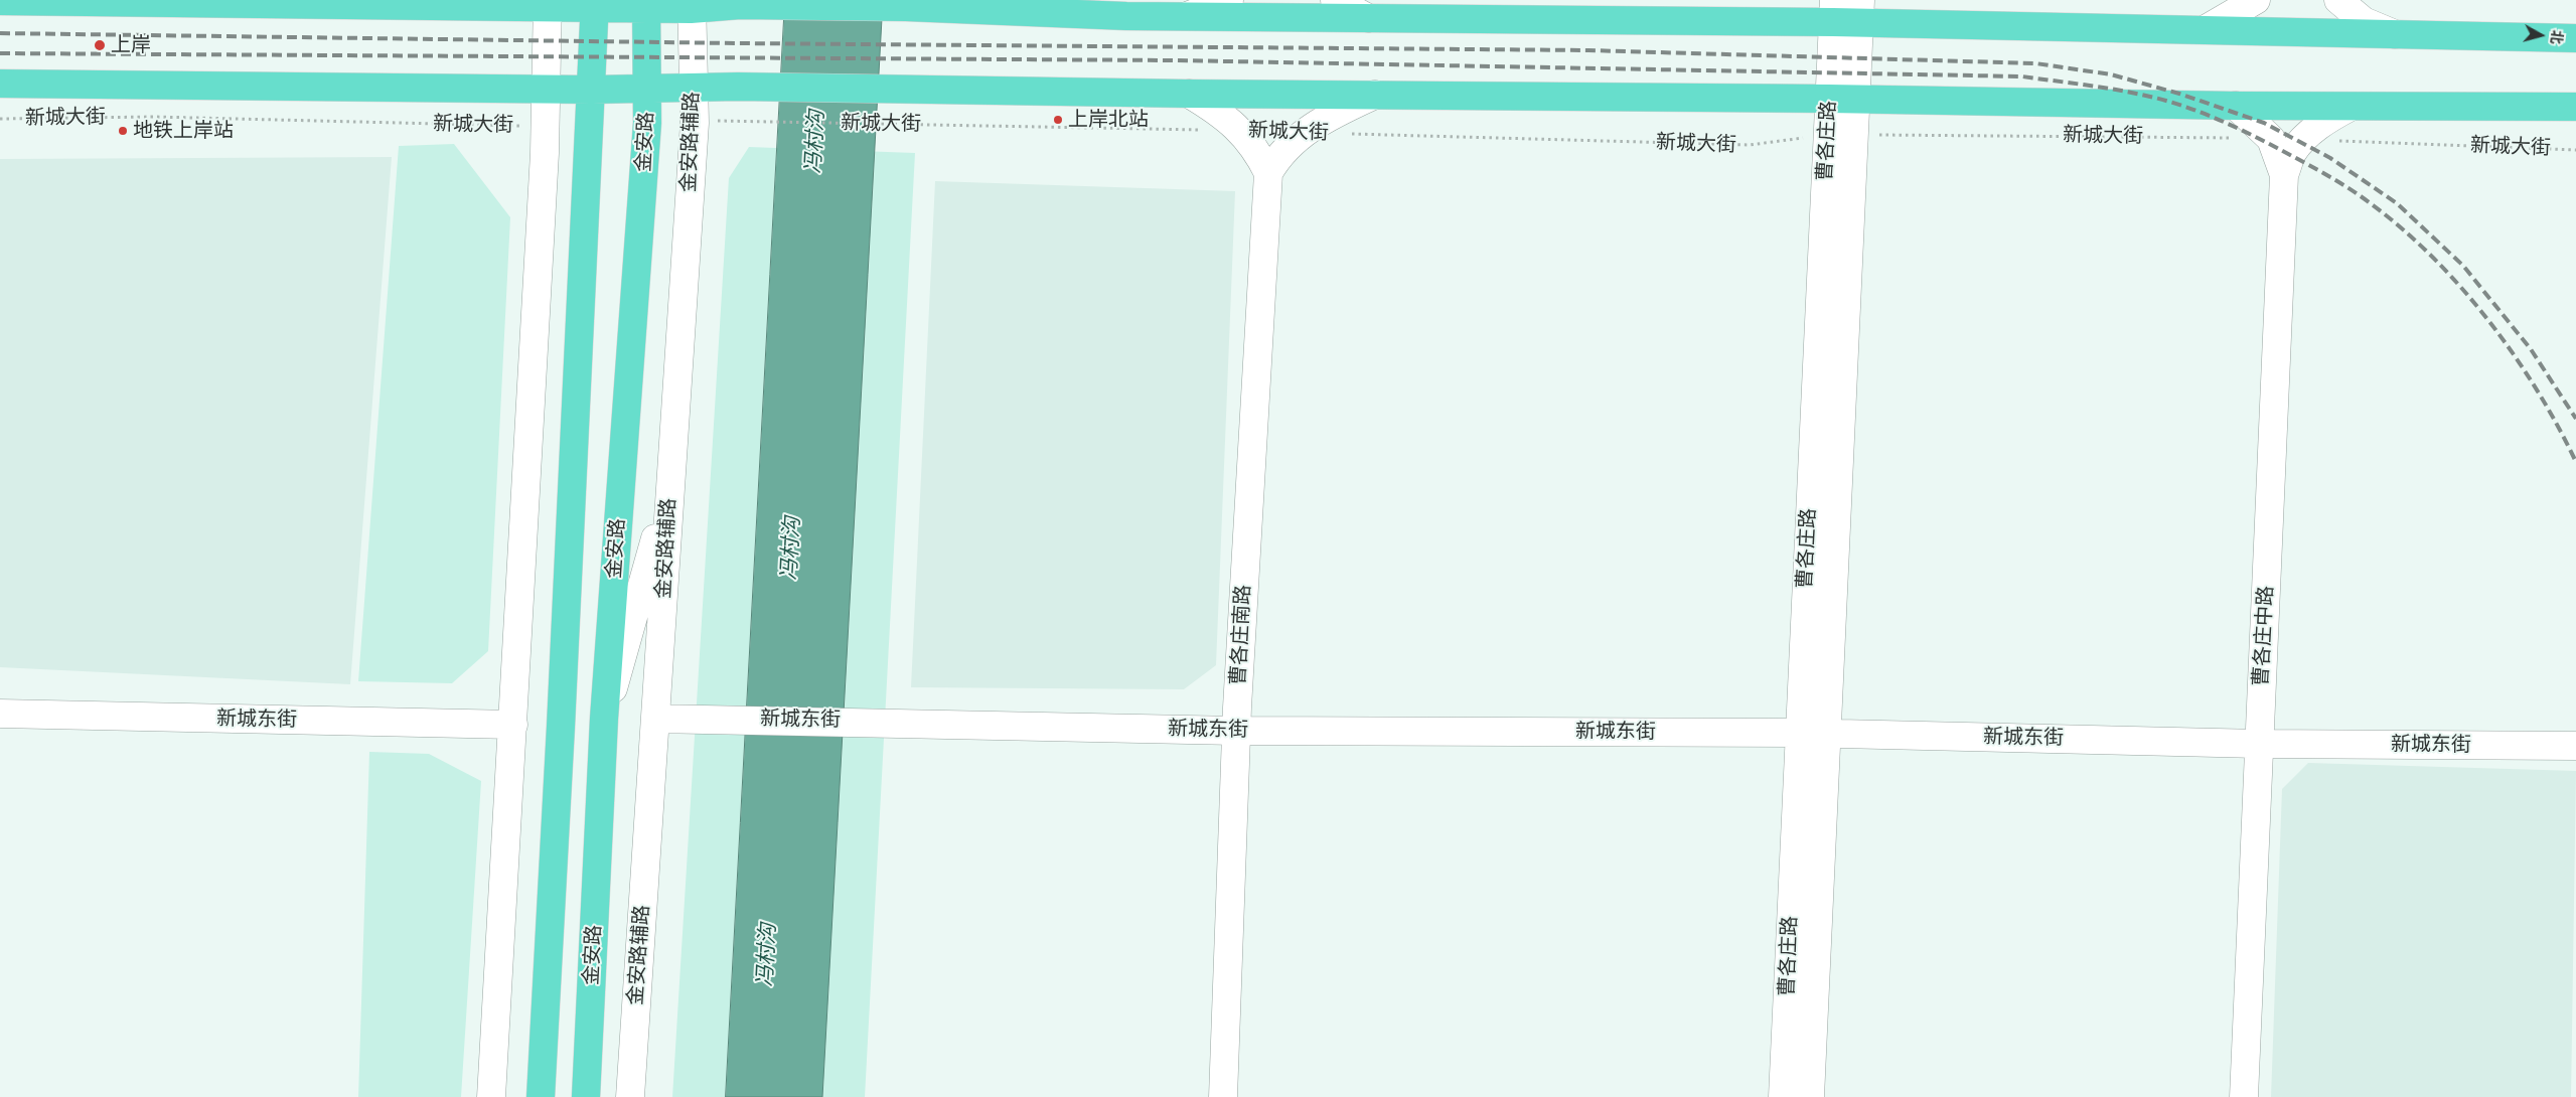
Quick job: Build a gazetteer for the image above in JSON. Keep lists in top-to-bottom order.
{
  "streets": {
    "main road": ["新城大街", "金安路"],
    "street": [
      "曹各庄路",
      "金安路辅路",
      "曹各庄南路",
      "曹各庄中路",
      "新城东街"
    ]
  },
  "crossings": [
    ["新城大街", "曹各庄路"],
    ["新城大街", "金安路"],
    ["新城大街", "金安路辅路"],
    ["新城大街", "曹各庄南路"],
    ["新城大街", "曹各庄中路"],
    ["曹各庄路", "新城东街"],
    ["金安路辅路", "新城东街"],
    ["曹各庄南路", "新城东街"],
    ["曹各庄中路", "新城东街"]
  ],
  "water": ["冯村沟"],
  "places": ["上岸", "上岸北站", "地铁上岸站"],
  "north": "right"
}
